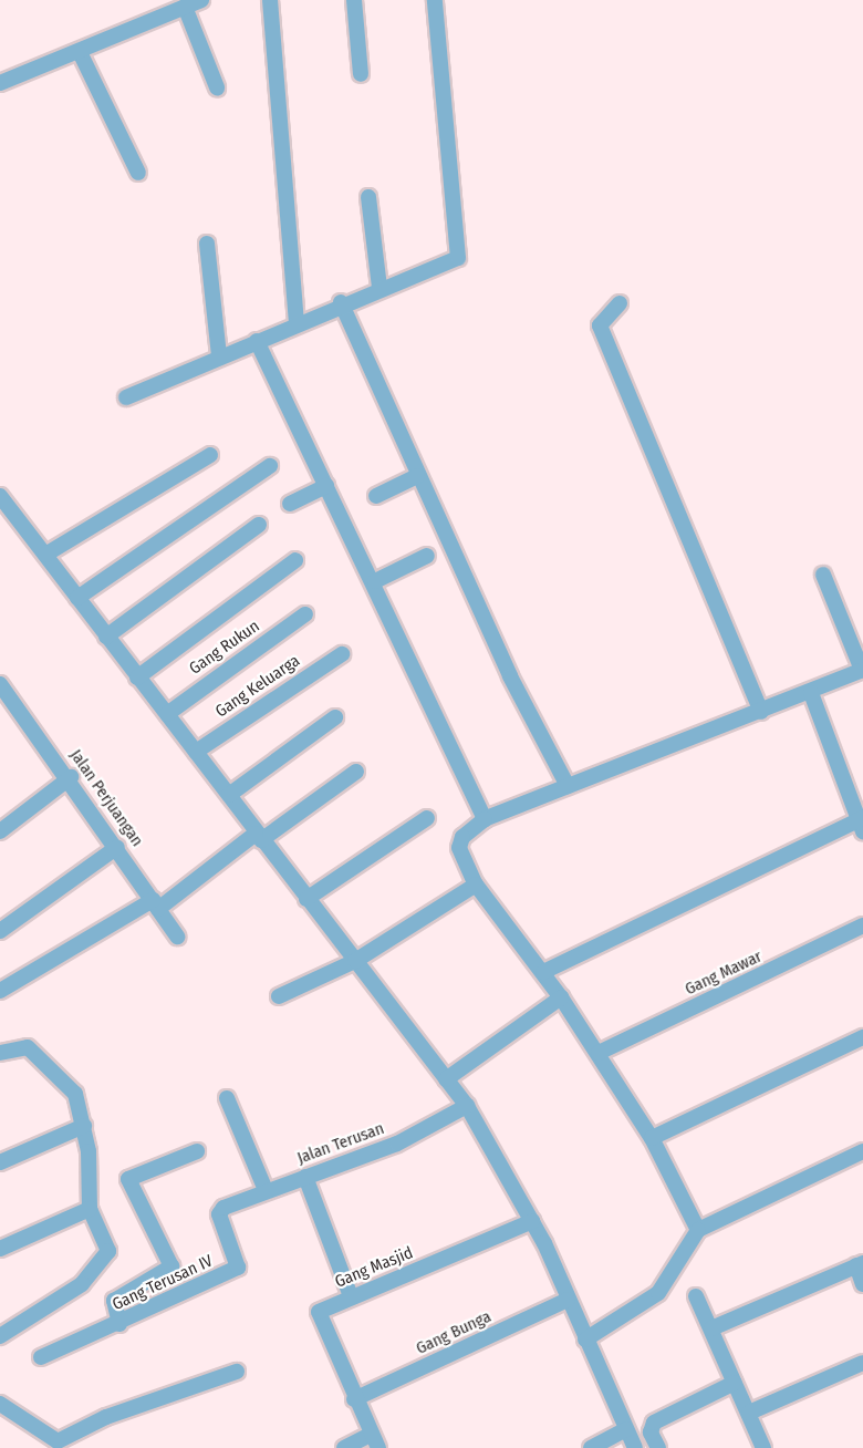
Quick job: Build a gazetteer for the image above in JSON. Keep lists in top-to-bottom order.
{
  "streets": {
    "street": [
      "Gang Rukun",
      "Gang Keluarga",
      "Jalan Perjuangan",
      "Gang Mawar",
      "Jalan Terusan",
      "Gang Masjid",
      "Gang Terusan IV",
      "Gang Bunga"
    ]
  },
  "crossings": [
    ["Jalan Terusan", "Gang Terusan IV"],
    ["Gang Masjid", "Gang Bunga"]
  ]
}
